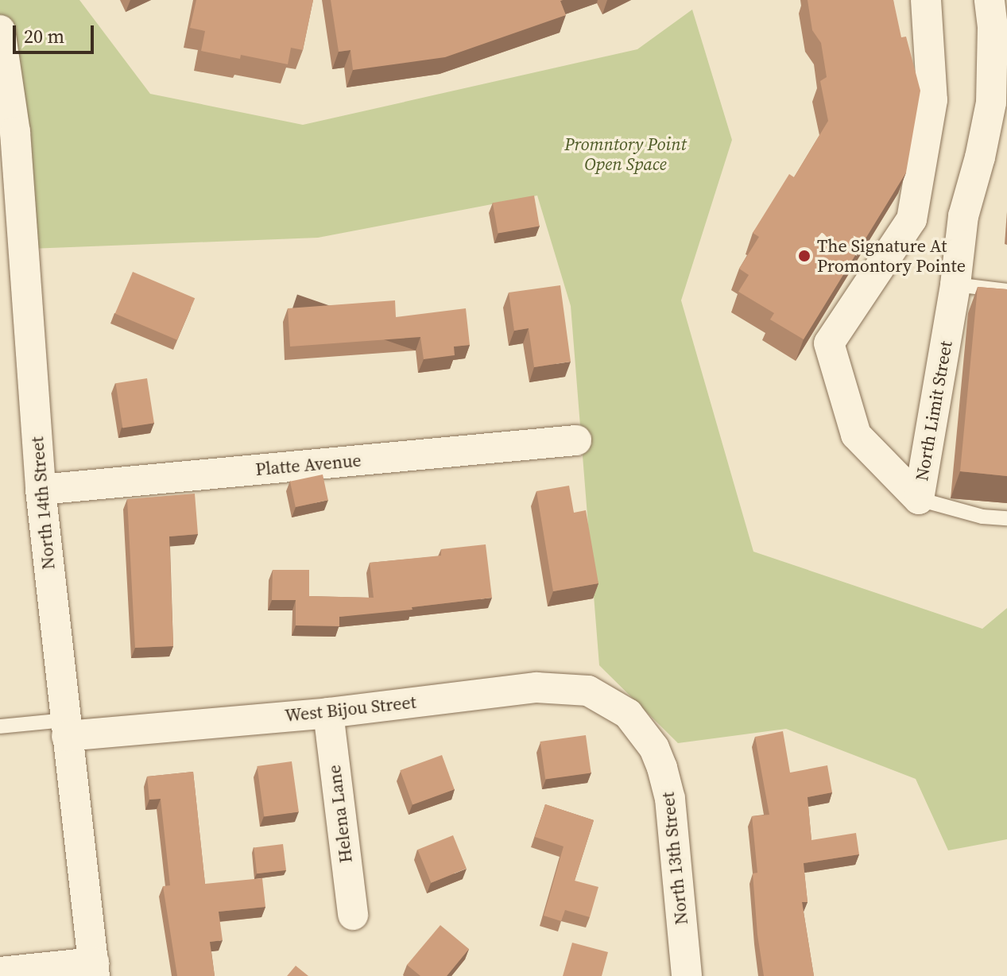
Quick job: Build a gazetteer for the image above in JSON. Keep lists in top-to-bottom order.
{
  "streets": {
    "street": [
      "North Limit Street",
      "Platte Avenue",
      "North 14th Street",
      "West Bijou Street",
      "Helena Lane",
      "North 13th Street"
    ]
  },
  "crossings": [
    ["Platte Avenue", "North 14th Street"],
    ["North 14th Street", "West Bijou Street"],
    ["West Bijou Street", "Helena Lane"],
    ["West Bijou Street", "North 13th Street"]
  ],
  "parks": ["Promntory Point Open Space"],
  "places": ["The Signature At Promontory Pointe"],
  "scale_bar": "20 m"
}
